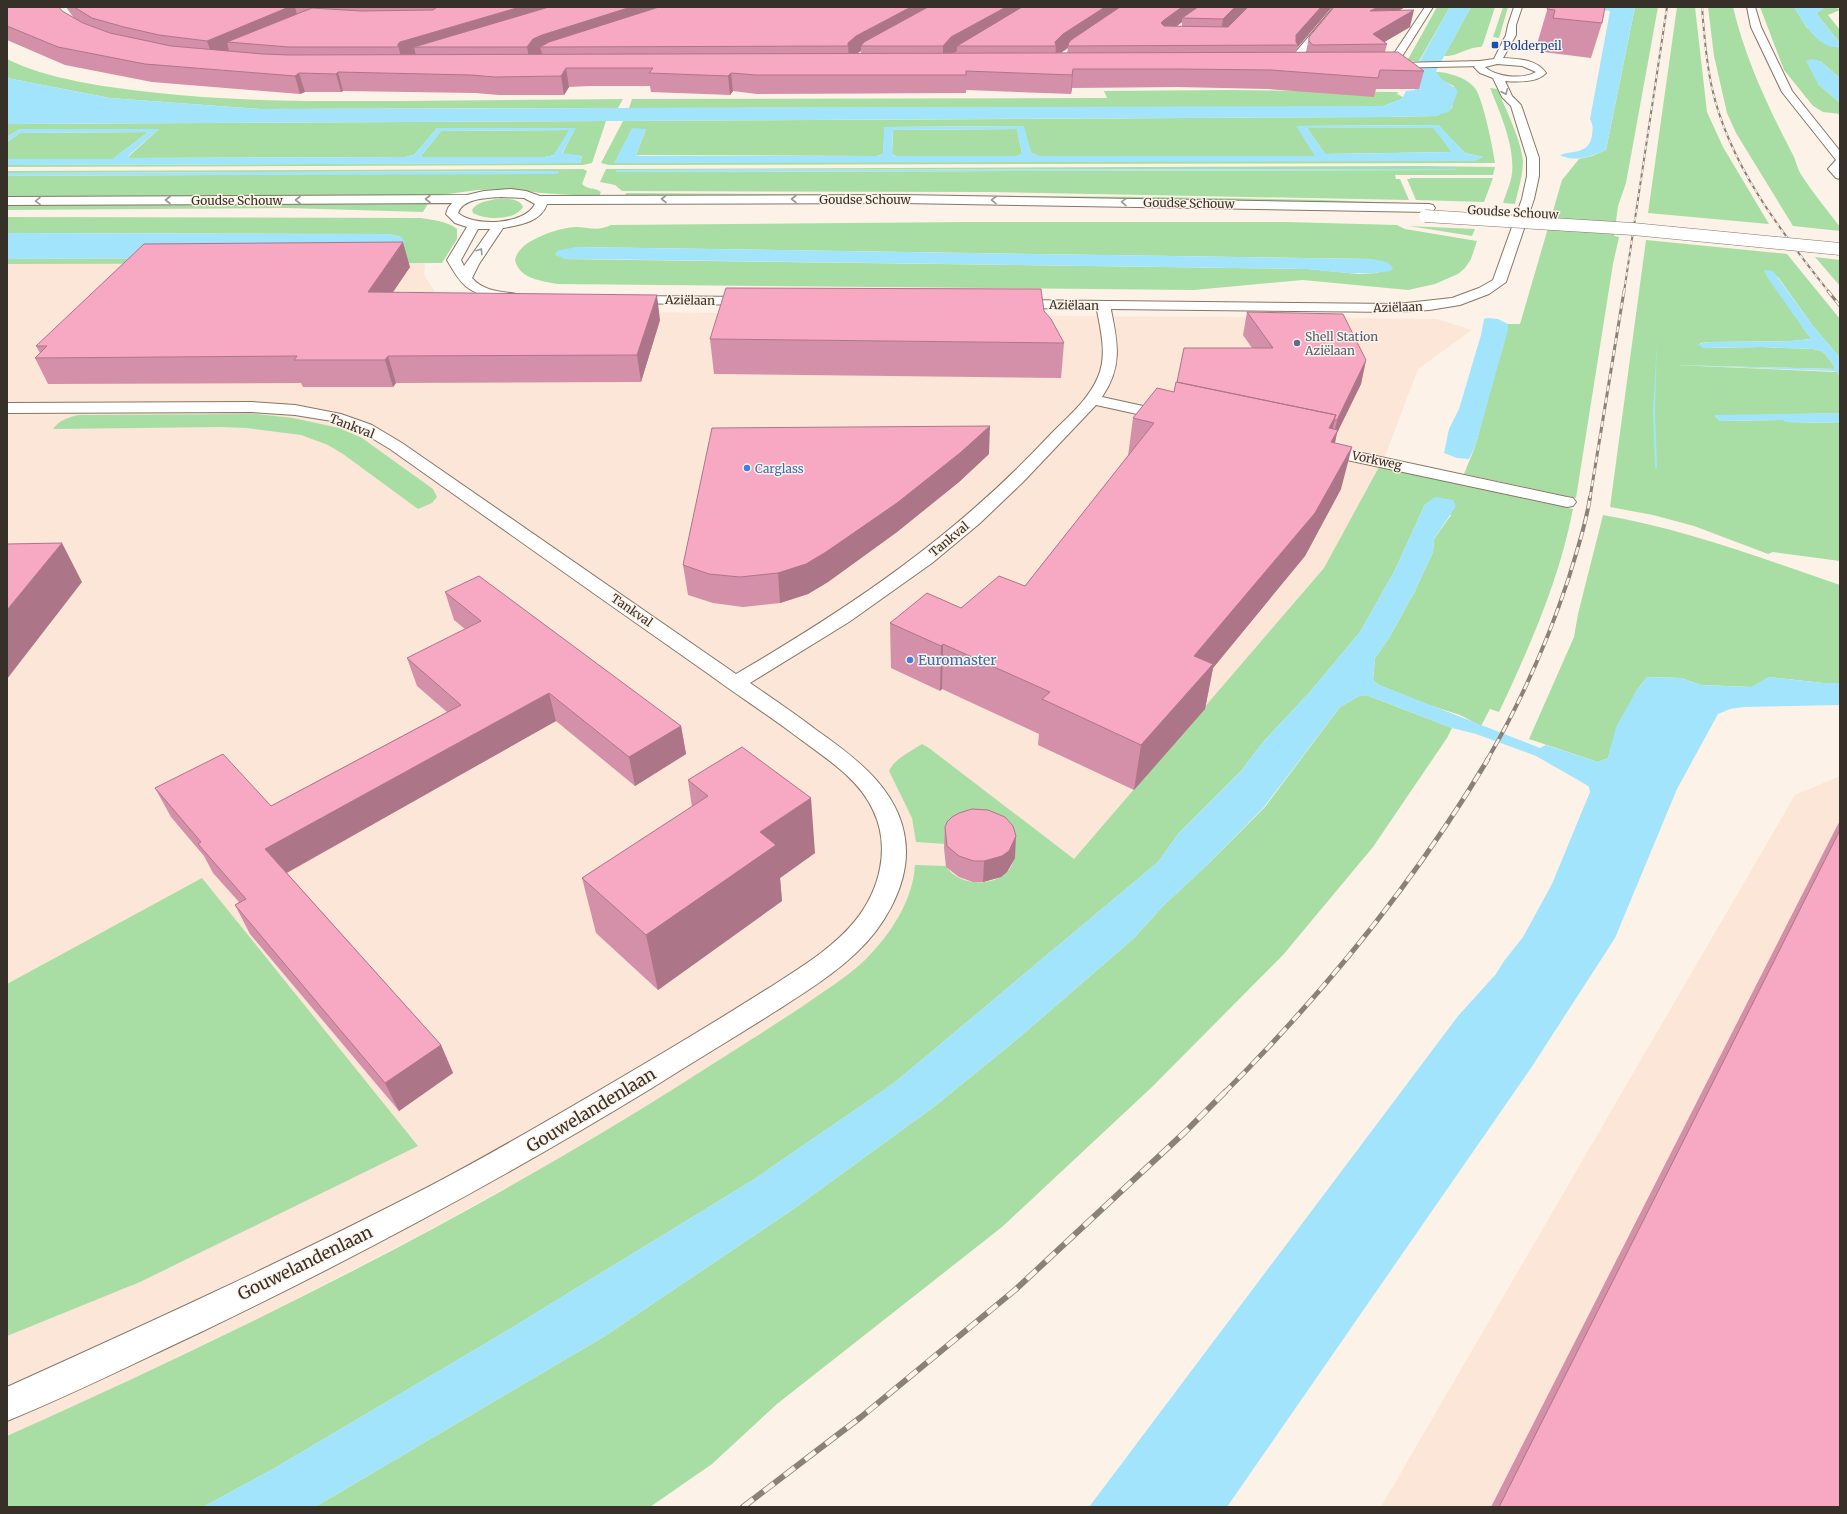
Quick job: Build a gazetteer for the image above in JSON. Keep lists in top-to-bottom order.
{
  "streets": {
    "street": [
      "Goudse Schouw",
      "Aziëlaan",
      "Tankval",
      "Vorkweg",
      "Gouwelandenlaan"
    ]
  },
  "crossings": [
    ["Aziëlaan", "Tankval"],
    ["Tankval", "Gouwelandenlaan"]
  ],
  "places": {
    "transit": ["Polderpeil"],
    "other": ["Shell Station Aziëlaan", "Carglass", "Euromaster"]
  }
}
